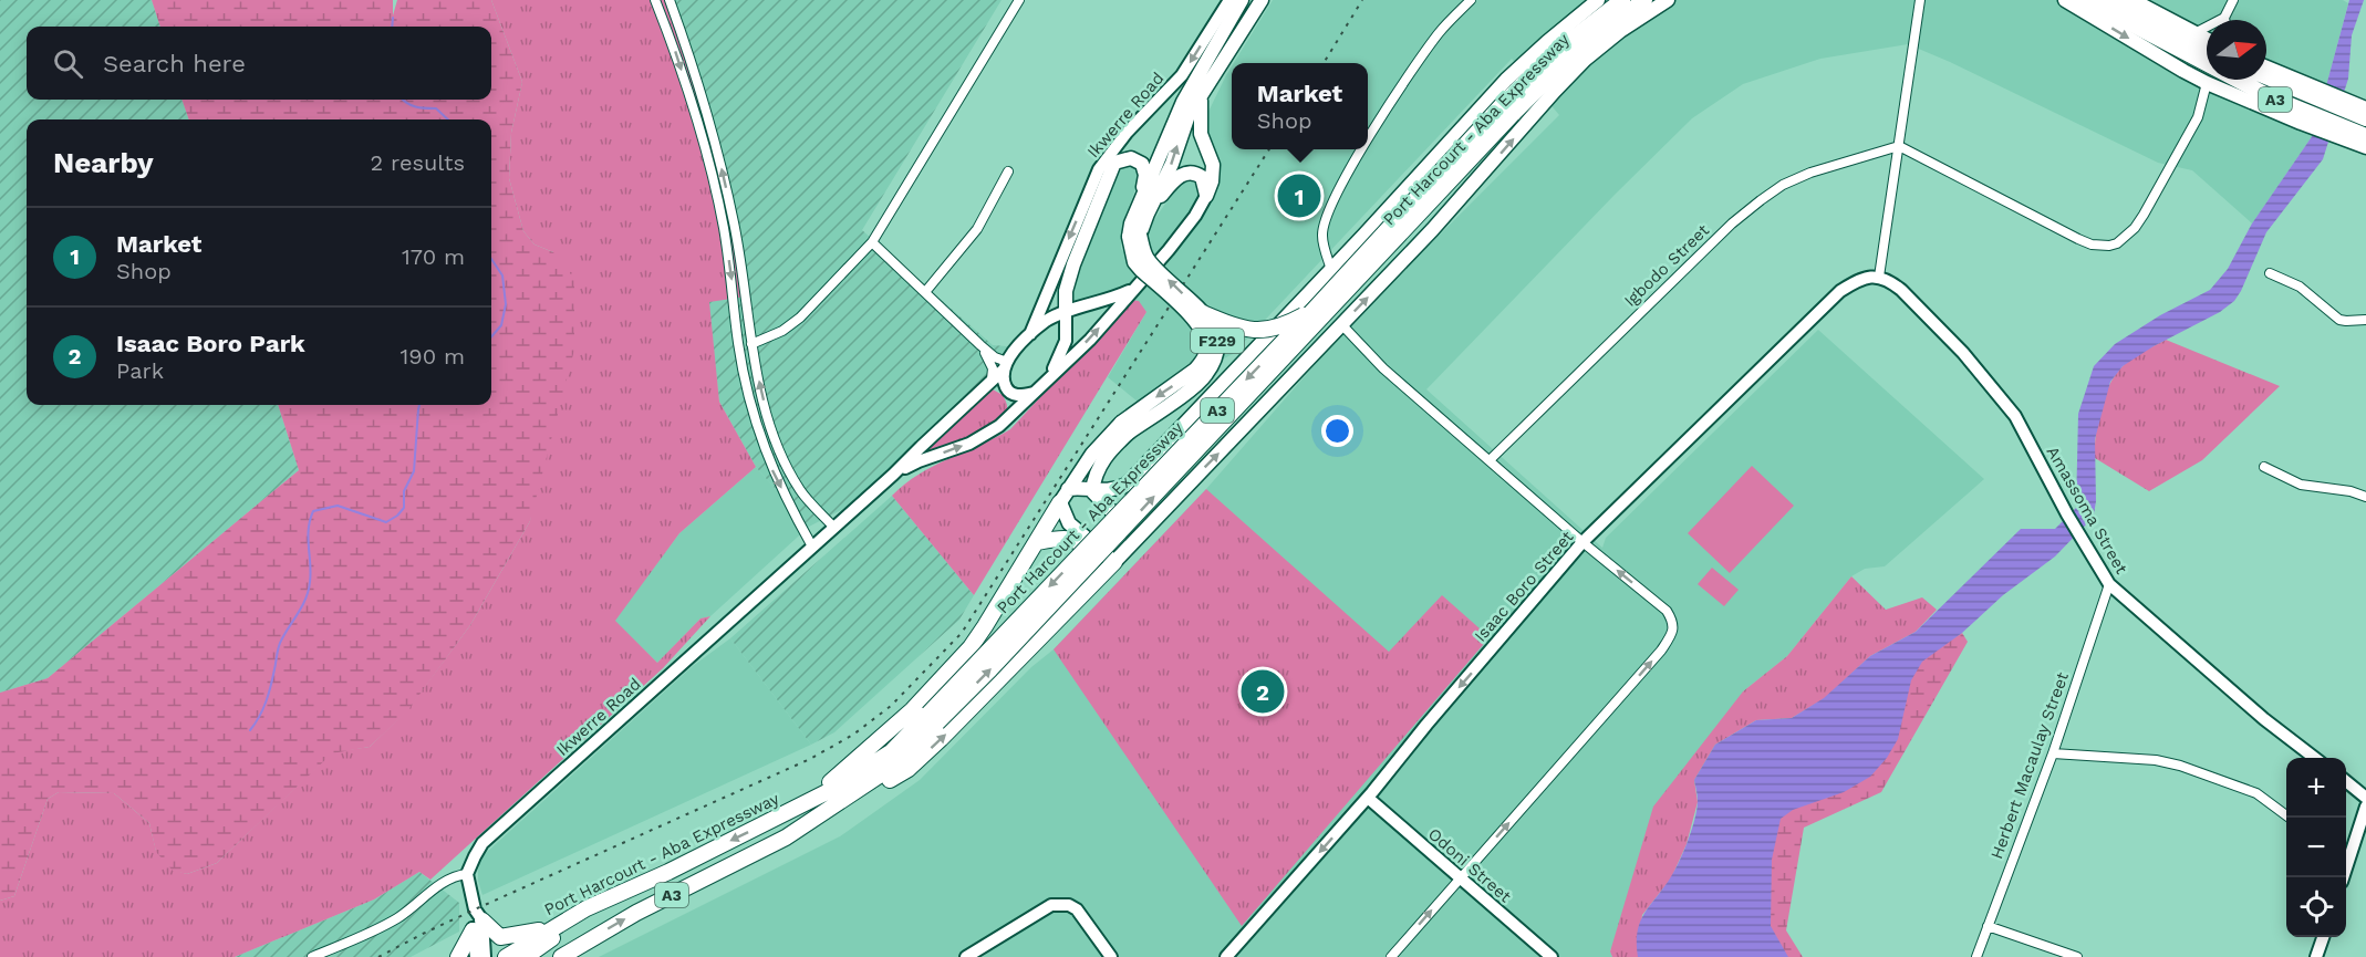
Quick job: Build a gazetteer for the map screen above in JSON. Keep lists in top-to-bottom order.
{
  "streets": {
    "highway": ["A3", "Port Harcourt - Aba Expressway"],
    "main road": ["F229"],
    "street": [
      "Ikwerre Road",
      "Igbodo Street",
      "Amassoma Street",
      "Isaac Boro Street",
      "Herbert Macaulay Street",
      "Odoni Street"
    ]
  },
  "crossings": [
    ["Amassoma Street", "Isaac Boro Street"],
    ["Amassoma Street", "Herbert Macaulay Street"],
    ["Isaac Boro Street", "Odoni Street"]
  ],
  "one_way": ["Isaac Boro Street"],
  "north": "right",
  "page": {
    "search": "Search here",
    "popup": ["Market", "Shop"],
    "heading": ["Nearby", "2 results"],
    "pins": ["1", "2"],
    "list": [
      {
        "mark": "1",
        "name": "Market",
        "note": "Shop",
        "value": "170 m"
      },
      {
        "mark": "2",
        "name": "Isaac Boro Park",
        "note": "Park",
        "value": "190 m"
      }
    ],
    "map_buttons": ["+", "−"]
  }
}
